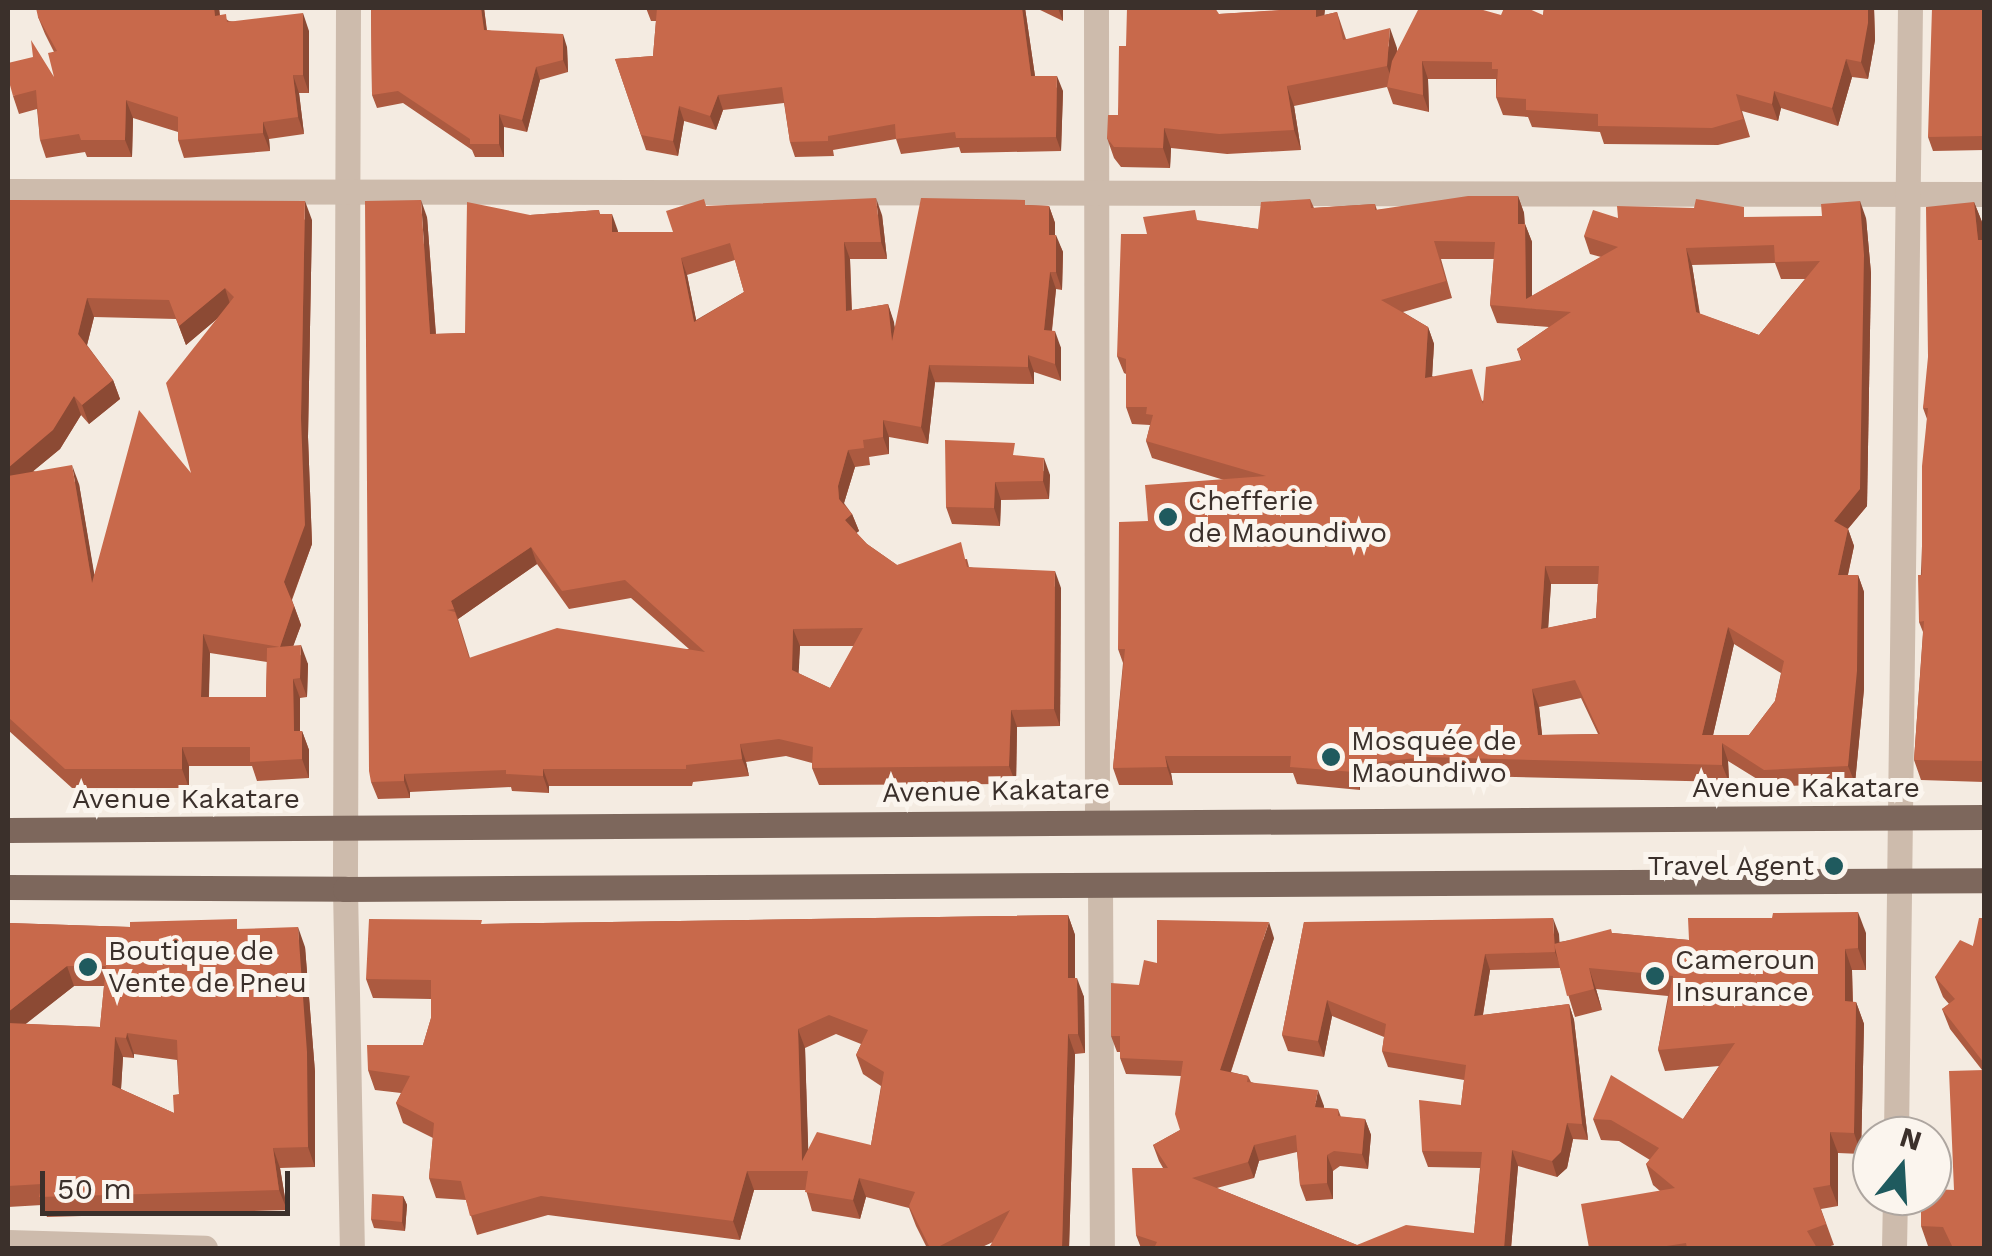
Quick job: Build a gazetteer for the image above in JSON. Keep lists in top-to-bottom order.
{
  "streets": {
    "main road": ["Avenue Kakatare"]
  },
  "places": [
    "Chefferie de Maoundiwo",
    "Mosquée de Maoundiwo",
    "Travel Agent",
    "Boutique de Vente de Pneu",
    "Cameroun Insurance"
  ],
  "scale_bar": "50 m",
  "north": "top"
}
